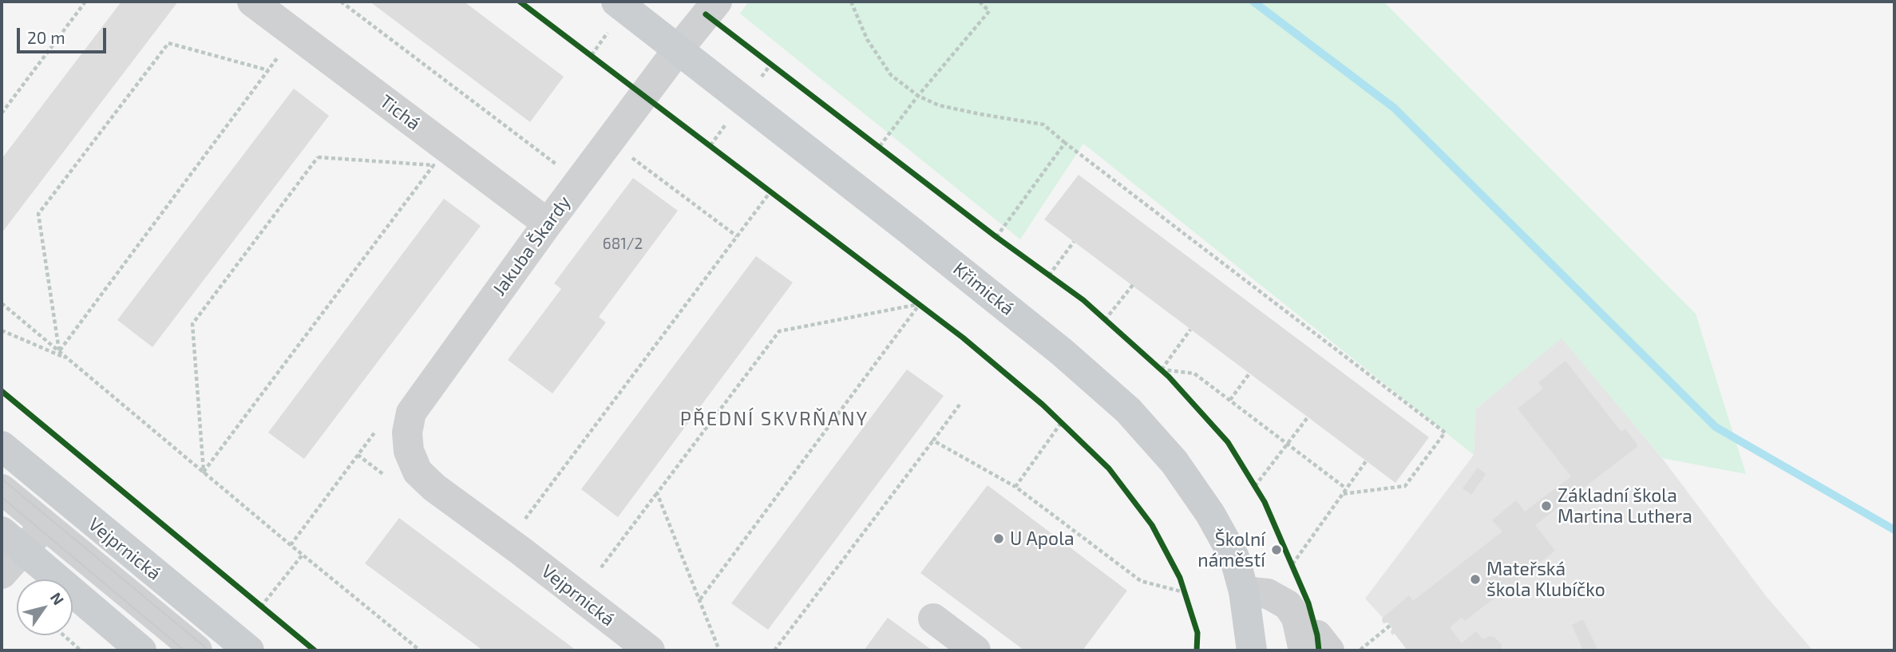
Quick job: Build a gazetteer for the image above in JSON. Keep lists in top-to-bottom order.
{
  "streets": {
    "main road": ["Křimická", "Vejprnická"],
    "street": ["Tichá", "Jakuba Škardy"]
  },
  "crossings": [
    ["Tichá", "Jakuba Škardy"],
    ["Jakuba Škardy", "Křimická"],
    ["Jakuba Škardy", "Vejprnická"]
  ],
  "districts": ["PŘEDNÍ SKVRŇANY"],
  "places": [
    "Základní škola Martina Luthera",
    "U Apola",
    "Školní náměstí",
    "Mateřská škola Klubíčko"
  ],
  "house_numbers": ["681/2"],
  "scale_bar": "20 m",
  "north": "top right"
}
